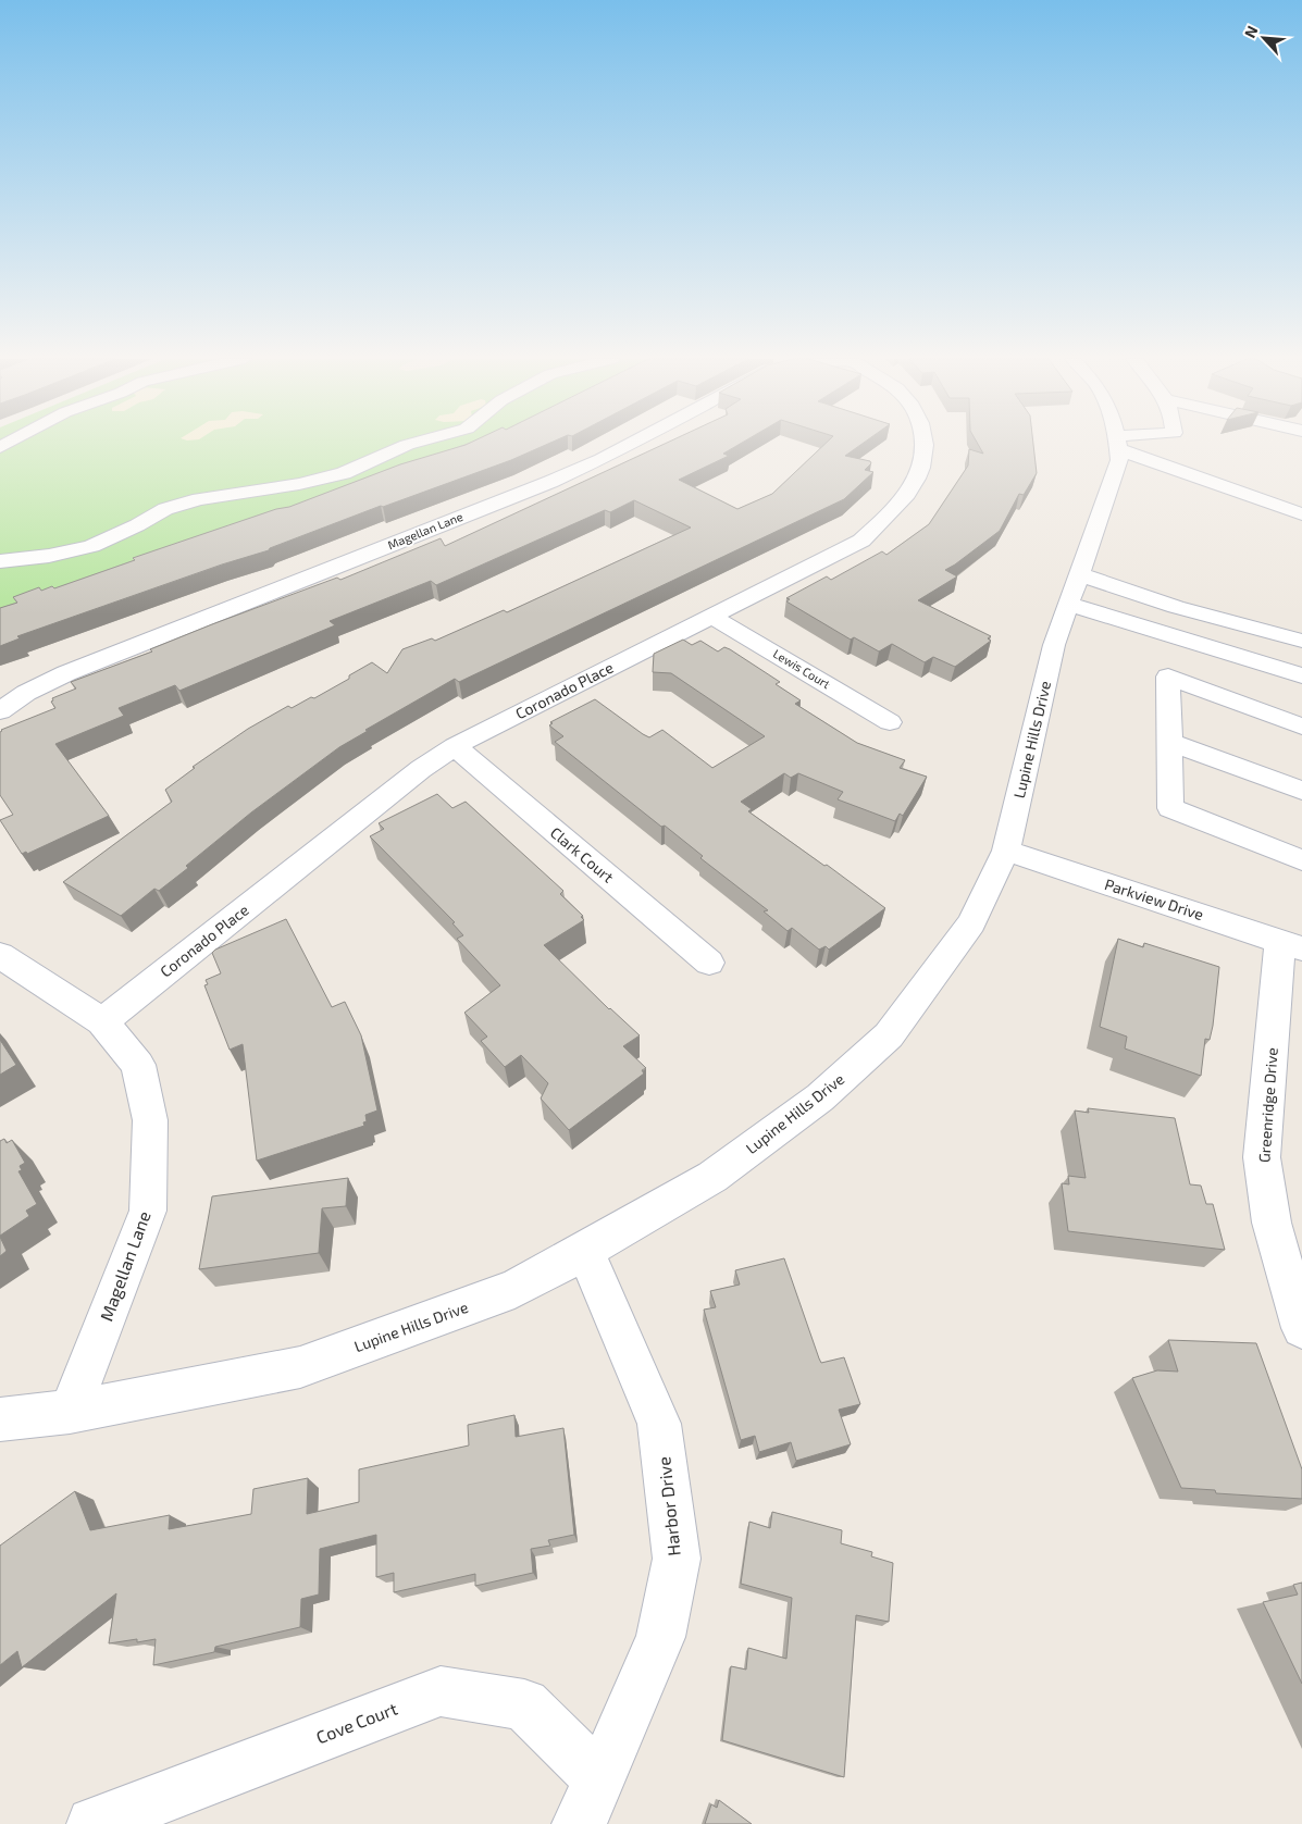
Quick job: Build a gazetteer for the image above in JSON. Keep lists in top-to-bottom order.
{
  "streets": {
    "street": [
      "Magellan Lane",
      "Lewis Court",
      "Coronado Place",
      "Lupine Hills Drive",
      "Clark Court",
      "Parkview Drive",
      "Greenridge Drive",
      "Harbor Drive",
      "Cove Court"
    ]
  },
  "crossings": [
    ["Magellan Lane", "Coronado Place"],
    ["Magellan Lane", "Lupine Hills Drive"],
    ["Lewis Court", "Coronado Place"],
    ["Coronado Place", "Clark Court"],
    ["Lupine Hills Drive", "Parkview Drive"],
    ["Lupine Hills Drive", "Harbor Drive"],
    ["Parkview Drive", "Greenridge Drive"],
    ["Harbor Drive", "Cove Court"]
  ],
  "north": "top left"
}
